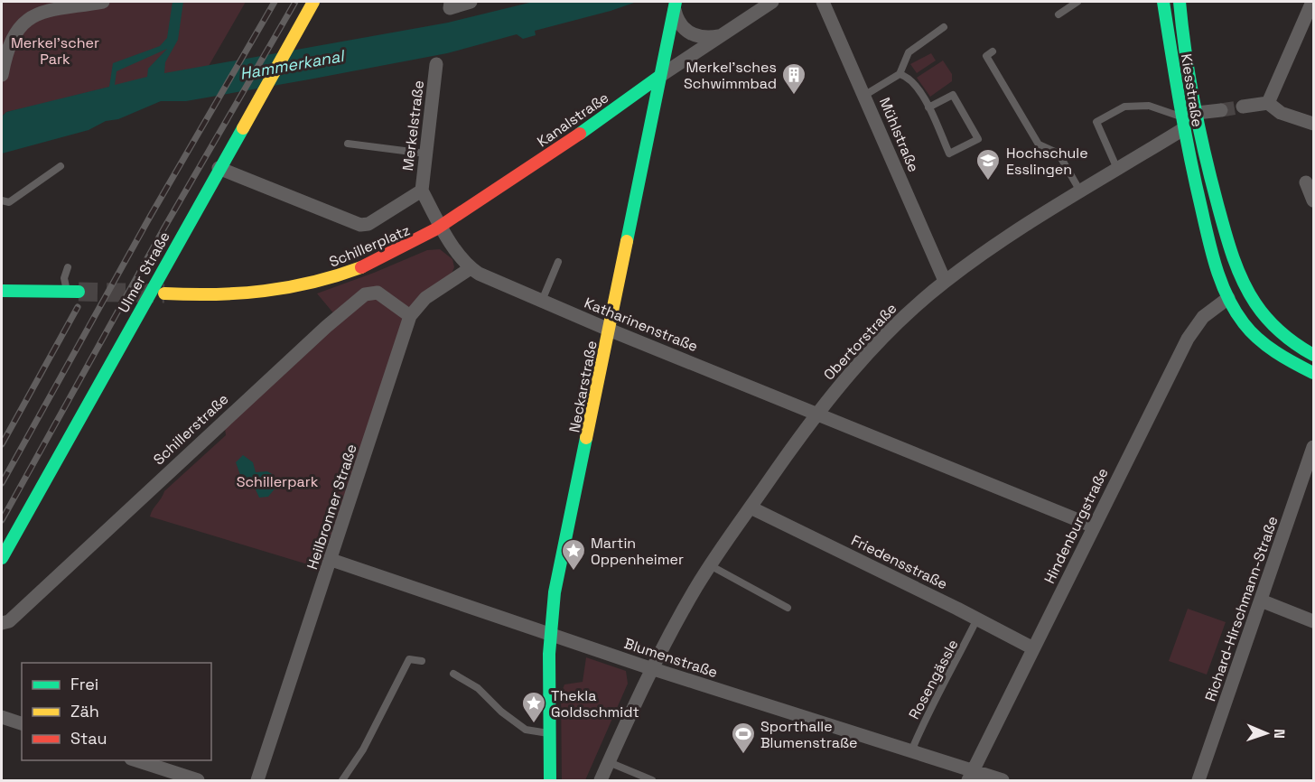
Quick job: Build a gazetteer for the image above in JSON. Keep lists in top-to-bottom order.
{
  "streets": {
    "main road": [
      "Kiesstraße",
      "Kanalstraße",
      "Schillerplatz",
      "Ulmer Straße",
      "Neckarstraße"
    ],
    "street": [
      "Merkelstraße",
      "Mühlstraße",
      "Katharinenstraße",
      "Obertorstraße",
      "Schillerstraße",
      "Heilbronner Straße",
      "Hindenburgstraße",
      "Friedensstraße",
      "Richard-Hirschmann-Straße",
      "Blumenstraße"
    ],
    "lane": ["Rosengässle"]
  },
  "crossings": [
    ["Kiesstraße", "Obertorstraße"],
    ["Kiesstraße", "Hindenburgstraße"],
    ["Kanalstraße", "Schillerplatz"],
    ["Kanalstraße", "Neckarstraße"],
    ["Mühlstraße", "Obertorstraße"],
    ["Katharinenstraße", "Obertorstraße"],
    ["Katharinenstraße", "Neckarstraße"],
    ["Katharinenstraße", "Heilbronner Straße"],
    ["Katharinenstraße", "Hindenburgstraße"],
    ["Obertorstraße", "Friedensstraße"],
    ["Obertorstraße", "Blumenstraße"],
    ["Neckarstraße", "Blumenstraße"],
    ["Schillerstraße", "Heilbronner Straße"],
    ["Heilbronner Straße", "Blumenstraße"],
    ["Hindenburgstraße", "Friedensstraße"],
    ["Hindenburgstraße", "Blumenstraße"],
    ["Friedensstraße", "Rosengässle"],
    ["Blumenstraße", "Rosengässle"]
  ],
  "water": ["Hammerkanal"],
  "parks": ["Merkel'scher Park", "Schillerpark"],
  "places": {
    "building": ["Merkel'sches Schwimmbad"],
    "school or university": ["Hochschule Esslingen"],
    "place": ["Martin Oppenheimer", "Thekla Goldschmidt"],
    "sports": ["Sporthalle Blumenstraße"]
  },
  "legend": ["Frei", "Zäh", "Stau"],
  "north": "right"
}
